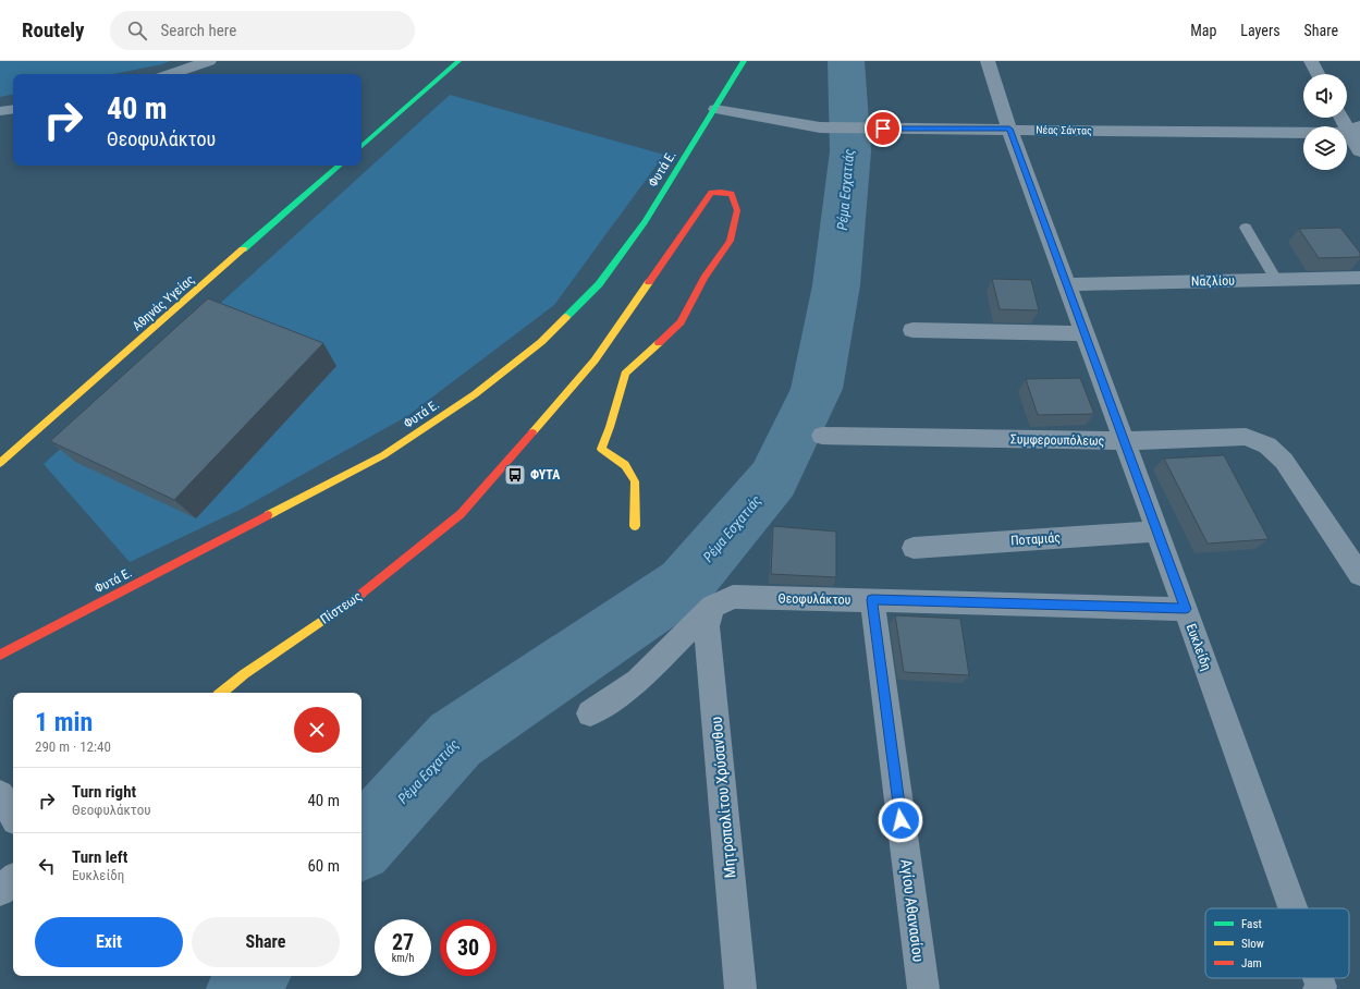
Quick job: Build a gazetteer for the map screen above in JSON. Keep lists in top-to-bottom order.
{
  "streets": {
    "street": [
      "Νέας Σάντας",
      "Φυτά Ε.",
      "Ναζλίου",
      "Αθηνάς Υγείας",
      "Συμφερουπόλεως",
      "Ποταμιάς",
      "Θεοφυλάκτου",
      "Πίστεως",
      "Ευκλείδη",
      "Μητροπολίτου Χρύσανθου",
      "Αγίου Αθανασίου"
    ]
  },
  "crossings": [
    ["Νέας Σάντας", "Φυτά Ε."],
    ["Νέας Σάντας", "Ευκλείδη"],
    ["Ναζλίου", "Ευκλείδη"],
    ["Συμφερουπόλεως", "Ευκλείδη"],
    ["Ποταμιάς", "Ευκλείδη"],
    ["Θεοφυλάκτου", "Ευκλείδη"],
    ["Θεοφυλάκτου", "Μητροπολίτου Χρύσανθου"],
    ["Θεοφυλάκτου", "Αγίου Αθανασίου"]
  ],
  "water": ["Ρέμα Εσχατιάς"],
  "places": {
    "bus stop": ["ΦΥΤΑ"]
  },
  "legend": ["Fast", "Slow", "Jam"],
  "page": {
    "header": "Routely",
    "search": "Search here",
    "nav": ["Map", "Layers", "Share"],
    "turn": ["40 m", "Θεοφυλάκτου"],
    "heading": ["1 min", "290 m · 12:40"],
    "list": [
      {
        "name": "Turn right",
        "note": "Θεοφυλάκτου",
        "value": "40 m"
      },
      {
        "name": "Turn left",
        "note": "Ευκλείδη",
        "value": "60 m"
      }
    ],
    "buttons": ["Exit", "Share"],
    "speed": "27 km/h",
    "limit": "30"
  }
}
